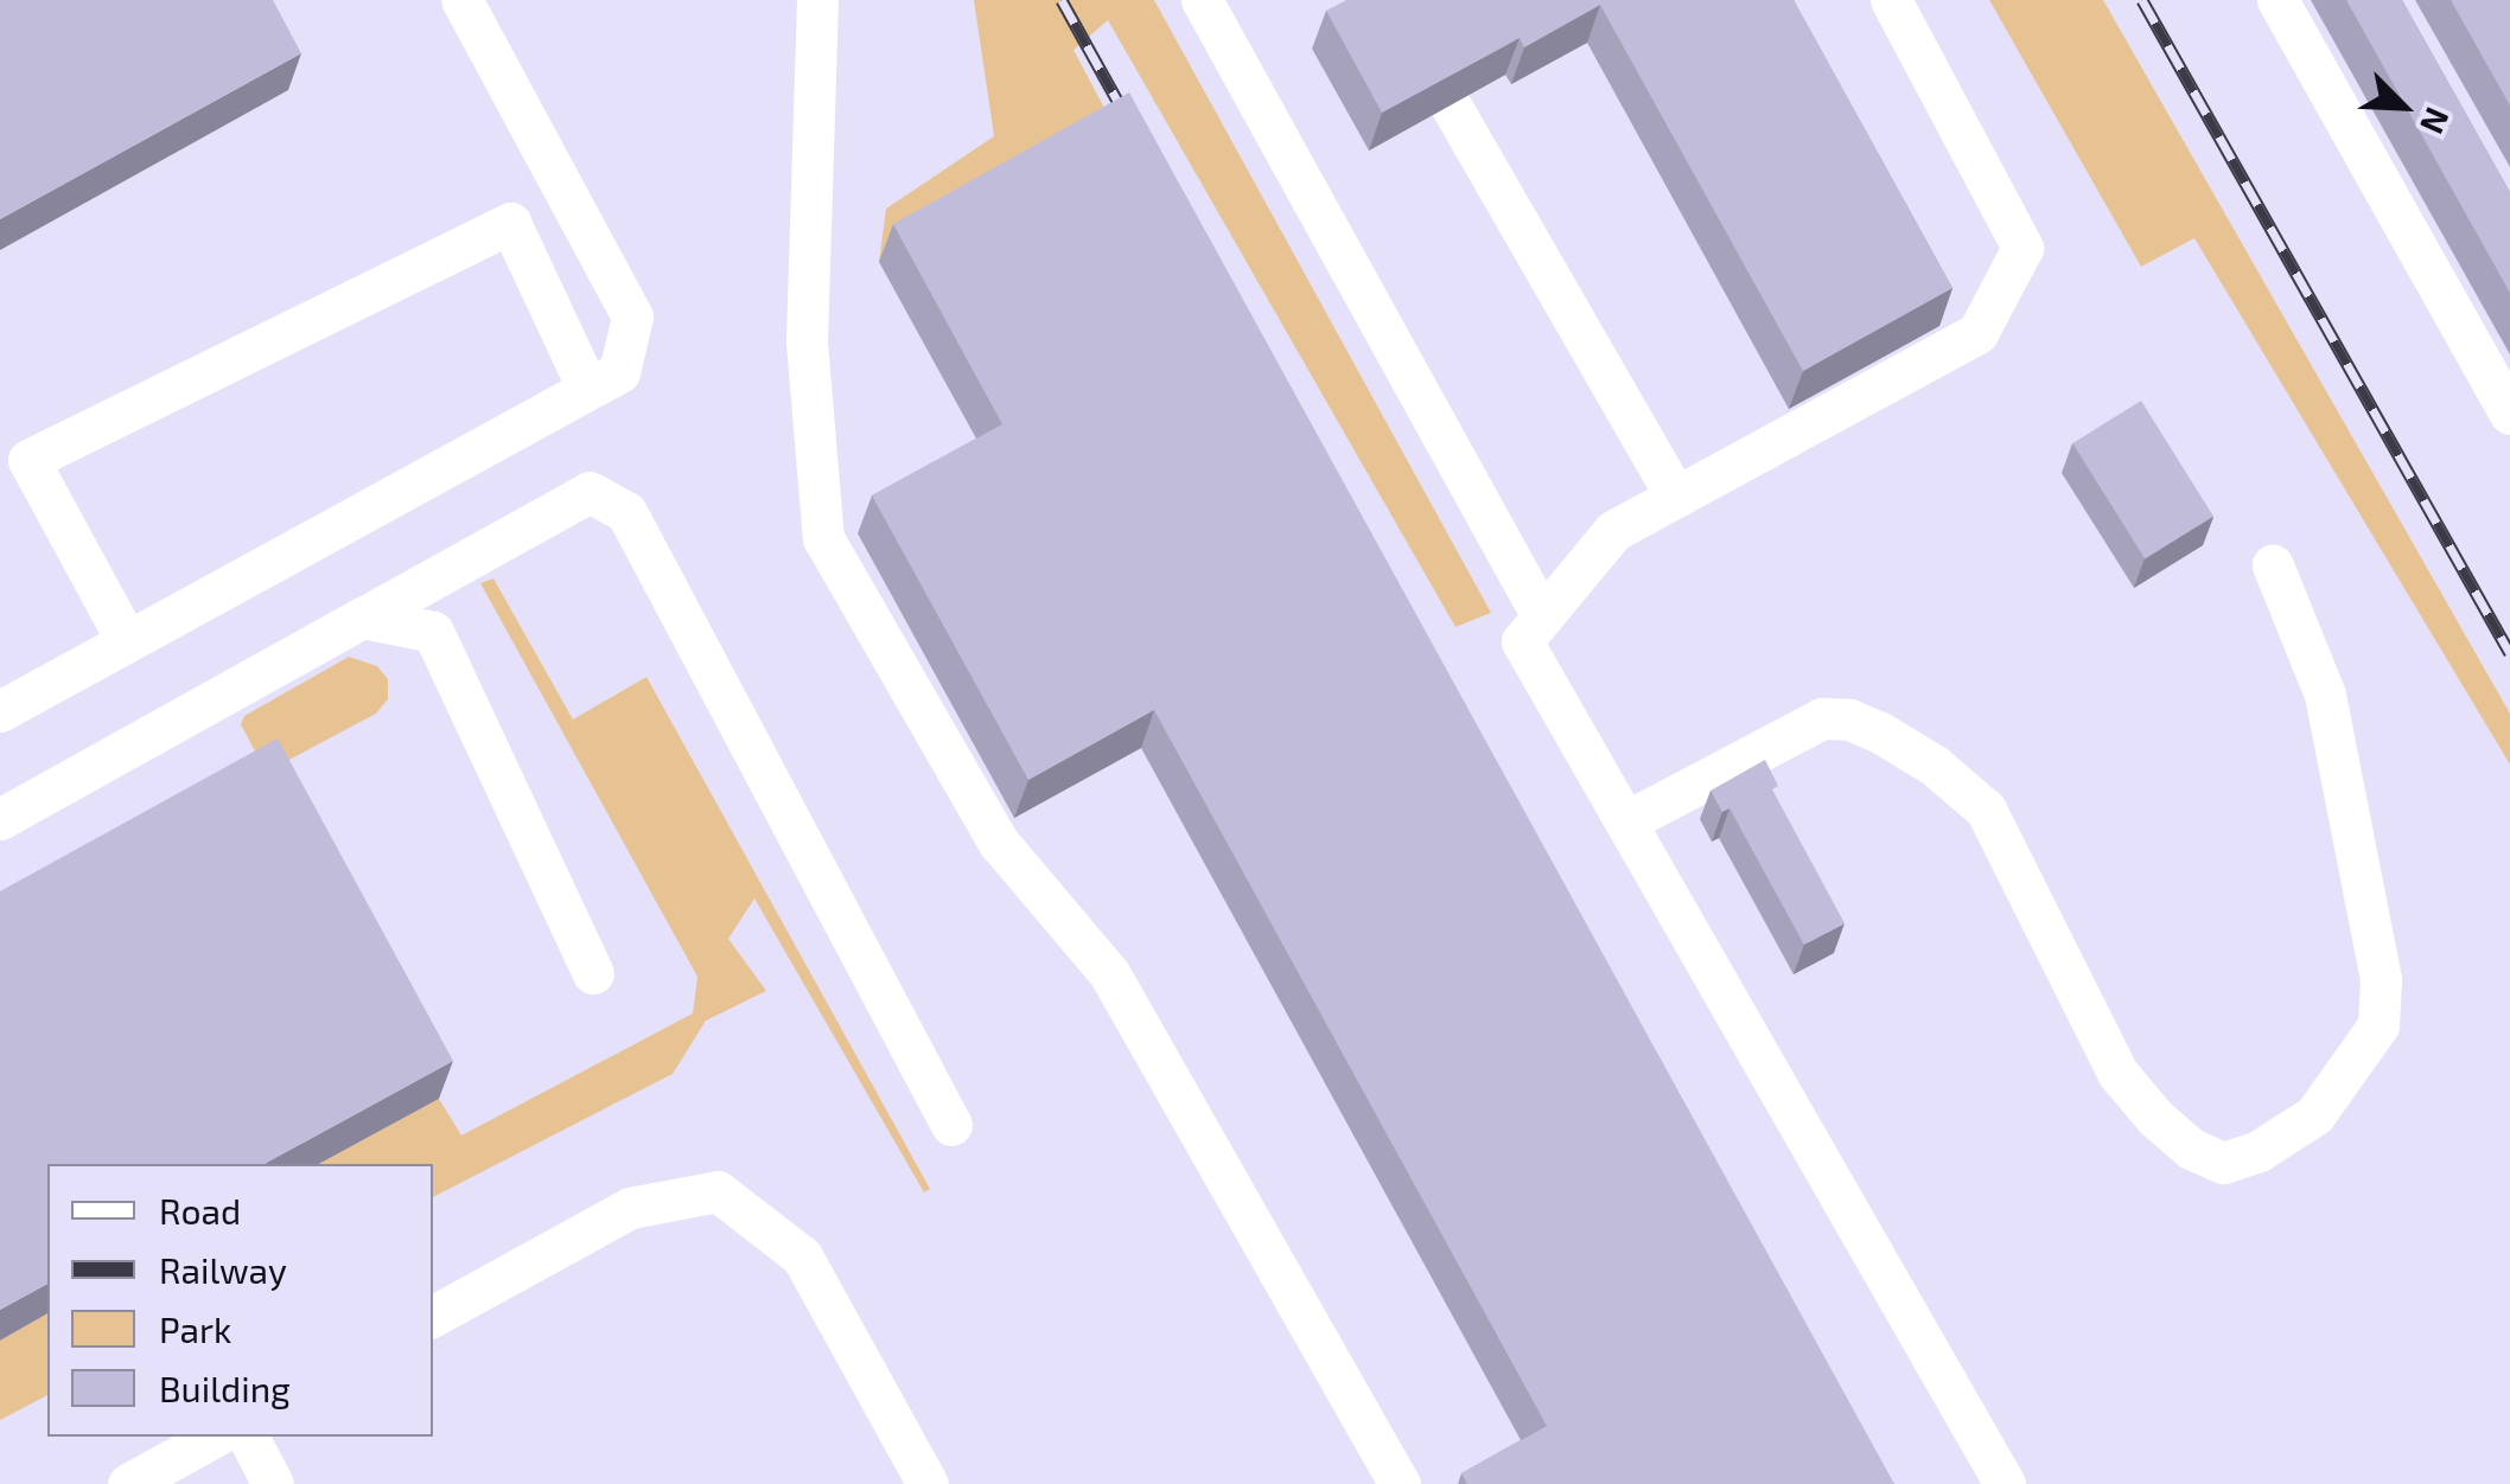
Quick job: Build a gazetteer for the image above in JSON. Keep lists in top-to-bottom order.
{
  "legend": [
    "Road",
    "Railway",
    "Park",
    "Building"
  ],
  "north": "bottom right"
}
